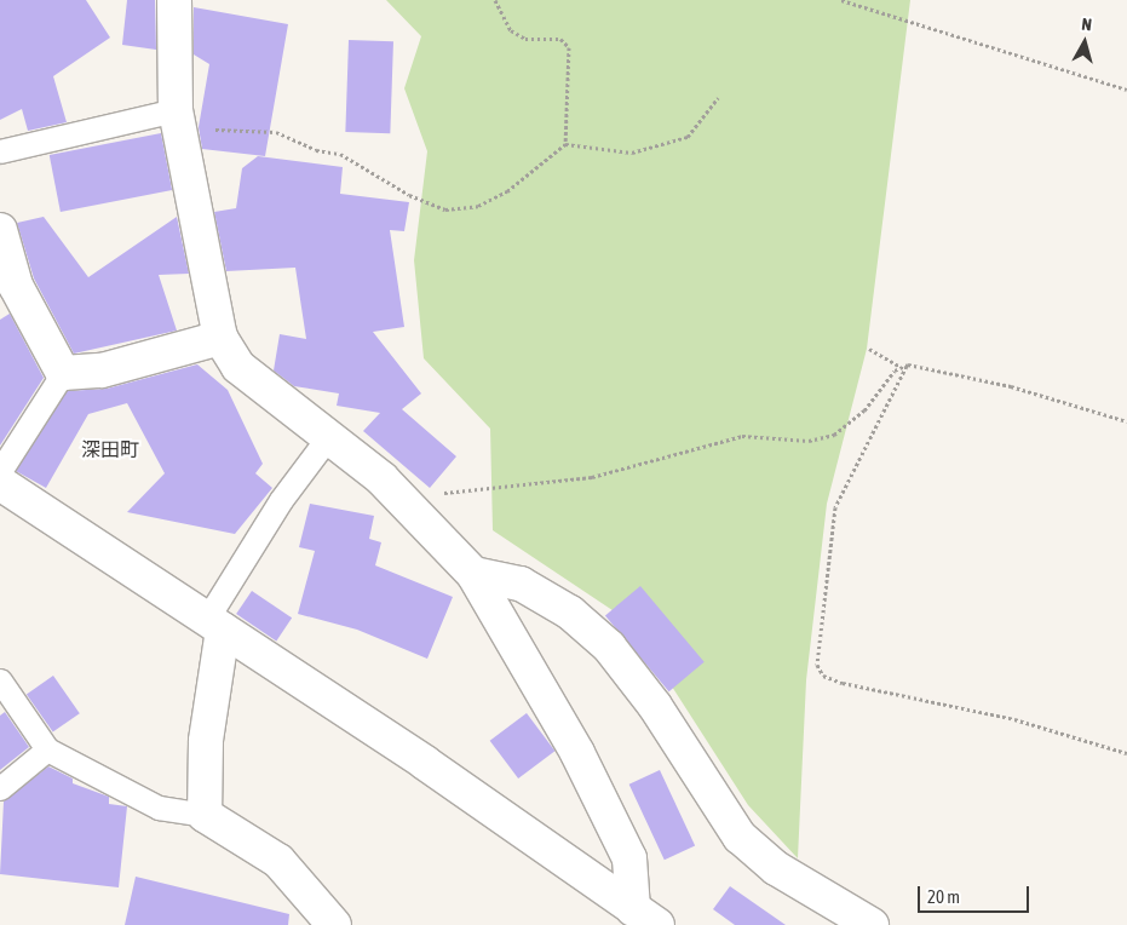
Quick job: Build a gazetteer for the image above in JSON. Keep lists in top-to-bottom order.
{
  "districts": ["深田町"],
  "scale_bar": "20 m",
  "north": "top"
}
